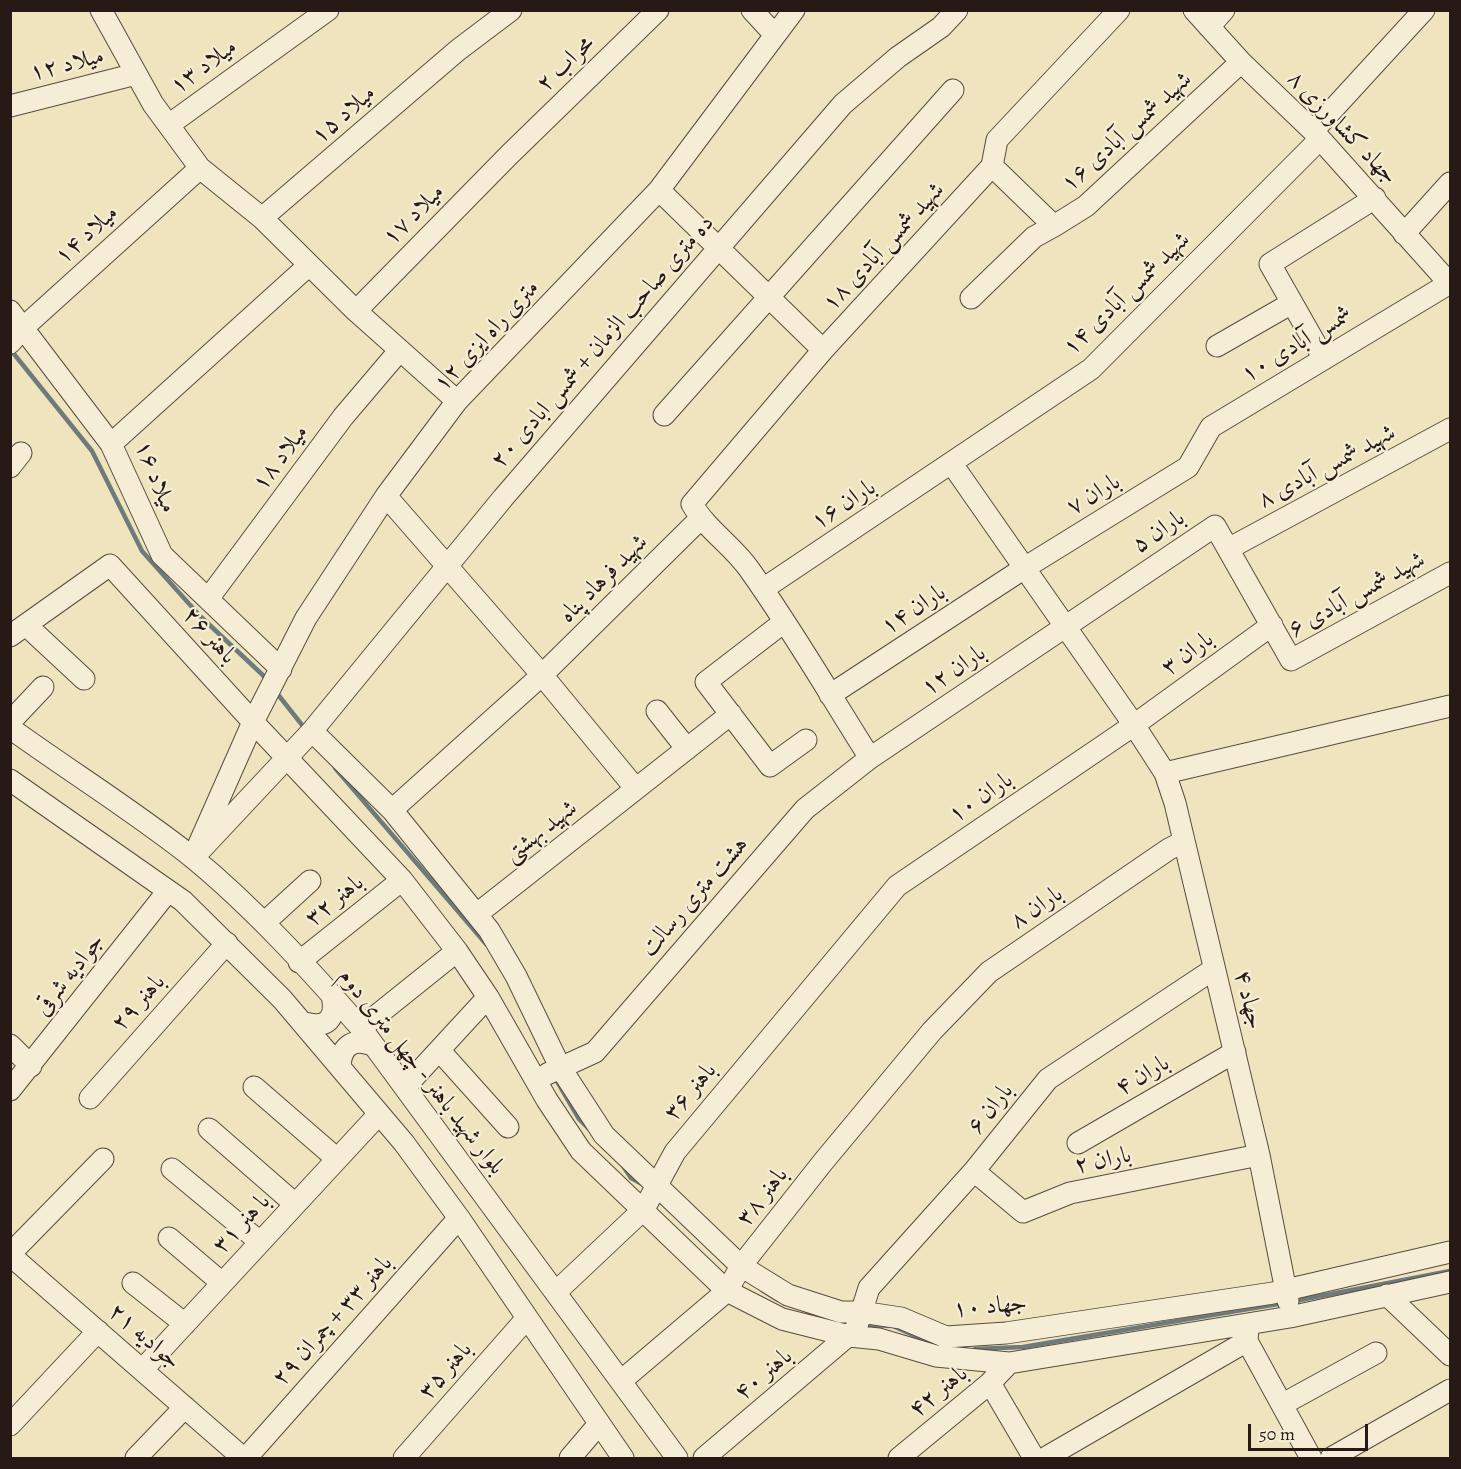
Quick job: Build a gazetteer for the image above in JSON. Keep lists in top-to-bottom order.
{
  "streets": {
    "street": [
      "محراب ۲",
      "میلاد ۱۲",
      "میلاد ۱۳",
      "میلاد ۱۵",
      "جهاد کشاورزی ۸",
      "شهید شمس آبادی ۱۶",
      "میلاد ۱۷",
      "میلاد ۱۴",
      "شهید شمس آبادی ۱۸",
      "شهید شمس آبادی ۱۴",
      "۱۲ متری راه ایزی",
      "ده متری صاحب الزمان + شمس ابادی ۲۰",
      "شمس آبادی ۱۰",
      "میلاد ۱۸",
      "شهید شمس آبادی ۸",
      "میلاد ۱۶",
      "باران ۷",
      "باران ۱۶",
      "باران ۵",
      "شهید فرهاد پناه",
      "شهید شمس آبادی ۶",
      "باران ۱۴",
      "باهنر ۲۶",
      "باران ۳",
      "باران ۱۲",
      "باران ۱۰",
      "شهید بهشتی",
      "هشت متری رسالت",
      "باهنر ۳۲",
      "باران ۸",
      "جوادیه شرقی",
      "جهاد ۴",
      "باهنر ۲۹",
      "بلوار شهید باهنر - چهل متری دوم",
      "باران ۴",
      "باهنر ۳۶",
      "باران ۶",
      "باران ۲",
      "باهنر ۳۸",
      "با هنر ۳۱",
      "جهاد ۱۰",
      "باهنر ۳۳ + چمران ۲۹",
      "جوادیه ۲۱",
      "باهنر ۳۵",
      "باهنر ۴۰",
      "باهنر ۴۲"
    ]
  },
  "crossings": [
    ["محراب ۲", "میلاد ۱۷"],
    ["جهاد کشاورزی ۸", "شهید شمس آبادی ۱۶"],
    ["جهاد کشاورزی ۸", "شهید شمس آبادی ۱۴"],
    ["جهاد کشاورزی ۸", "شمس آبادی ۱۰"],
    ["شهید شمس آبادی ۱۶", "شهید شمس آبادی ۱۸"],
    ["شهید شمس آبادی ۱۸", "شهید فرهاد پناه"],
    ["شهید شمس آبادی ۱۴", "باران ۱۶"],
    ["شهید شمس آبادی ۱۴", "جهاد ۴"],
    ["۱۲ متری راه ایزی", "میلاد ۱۶"],
    ["۱۲ متری راه ایزی", "باهنر ۲۶"],
    ["ده متری صاحب الزمان + شمس ابادی ۲۰", "بلوار شهید باهنر - چهل متری دوم"],
    ["ده متری صاحب الزمان + شمس ابادی ۲۰", "جهاد ۱۰"],
    ["شمس آبادی ۱۰", "باران ۷"],
    ["میلاد ۱۸", "میلاد ۱۶"],
    ["شهید شمس آبادی ۸", "باران ۵"],
    ["باران ۷", "باران ۱۴"],
    ["باران ۷", "جهاد ۴"],
    ["باران ۱۶", "جهاد ۴"],
    ["باران ۵", "شهید شمس آبادی ۶"],
    ["باران ۵", "باران ۳"],
    ["باران ۵", "باران ۱۲"],
    ["باران ۵", "جهاد ۴"],
    ["شهید فرهاد پناه", "جهاد ۱۰"],
    ["شهید شمس آبادی ۶", "باران ۳"],
    ["باران ۱۴", "جهاد ۴"],
    ["باران ۳", "باران ۱۰"],
    ["باران ۳", "جهاد ۴"],
    ["باران ۱۲", "هشت متری رسالت"],
    ["باران ۱۲", "جهاد ۴"],
    ["باران ۱۰", "جهاد ۴"],
    ["باران ۱۰", "باهنر ۳۶"],
    ["شهید بهشتی", "جهاد ۱۰"],
    ["هشت متری رسالت", "جهاد ۱۰"],
    ["باهنر ۳۲", "بلوار شهید باهنر - چهل متری دوم"],
    ["باران ۸", "جهاد ۴"],
    ["باران ۸", "باهنر ۳۸"],
    ["جهاد ۴", "باران ۴"],
    ["جهاد ۴", "باران ۶"],
    ["جهاد ۴", "باران ۲"],
    ["جهاد ۴", "جهاد ۱۰"],
    ["بلوار شهید باهنر - چهل متری دوم", "باهنر ۳۶"],
    ["بلوار شهید باهنر - چهل متری دوم", "باهنر ۳۸"],
    ["باهنر ۳۶", "جهاد ۱۰"],
    ["باران ۶", "باران ۲"],
    ["باران ۶", "جهاد ۱۰"],
    ["باران ۶", "باهنر ۴۰"],
    ["باهنر ۳۸", "جهاد ۱۰"],
    ["با هنر ۳۱", "جوادیه ۲۱"],
    ["جهاد ۱۰", "باهنر ۴۰"],
    ["باهنر ۳۳ + چمران ۲۹", "جوادیه ۲۱"]
  ],
  "scale_bar": "50 m"
}
